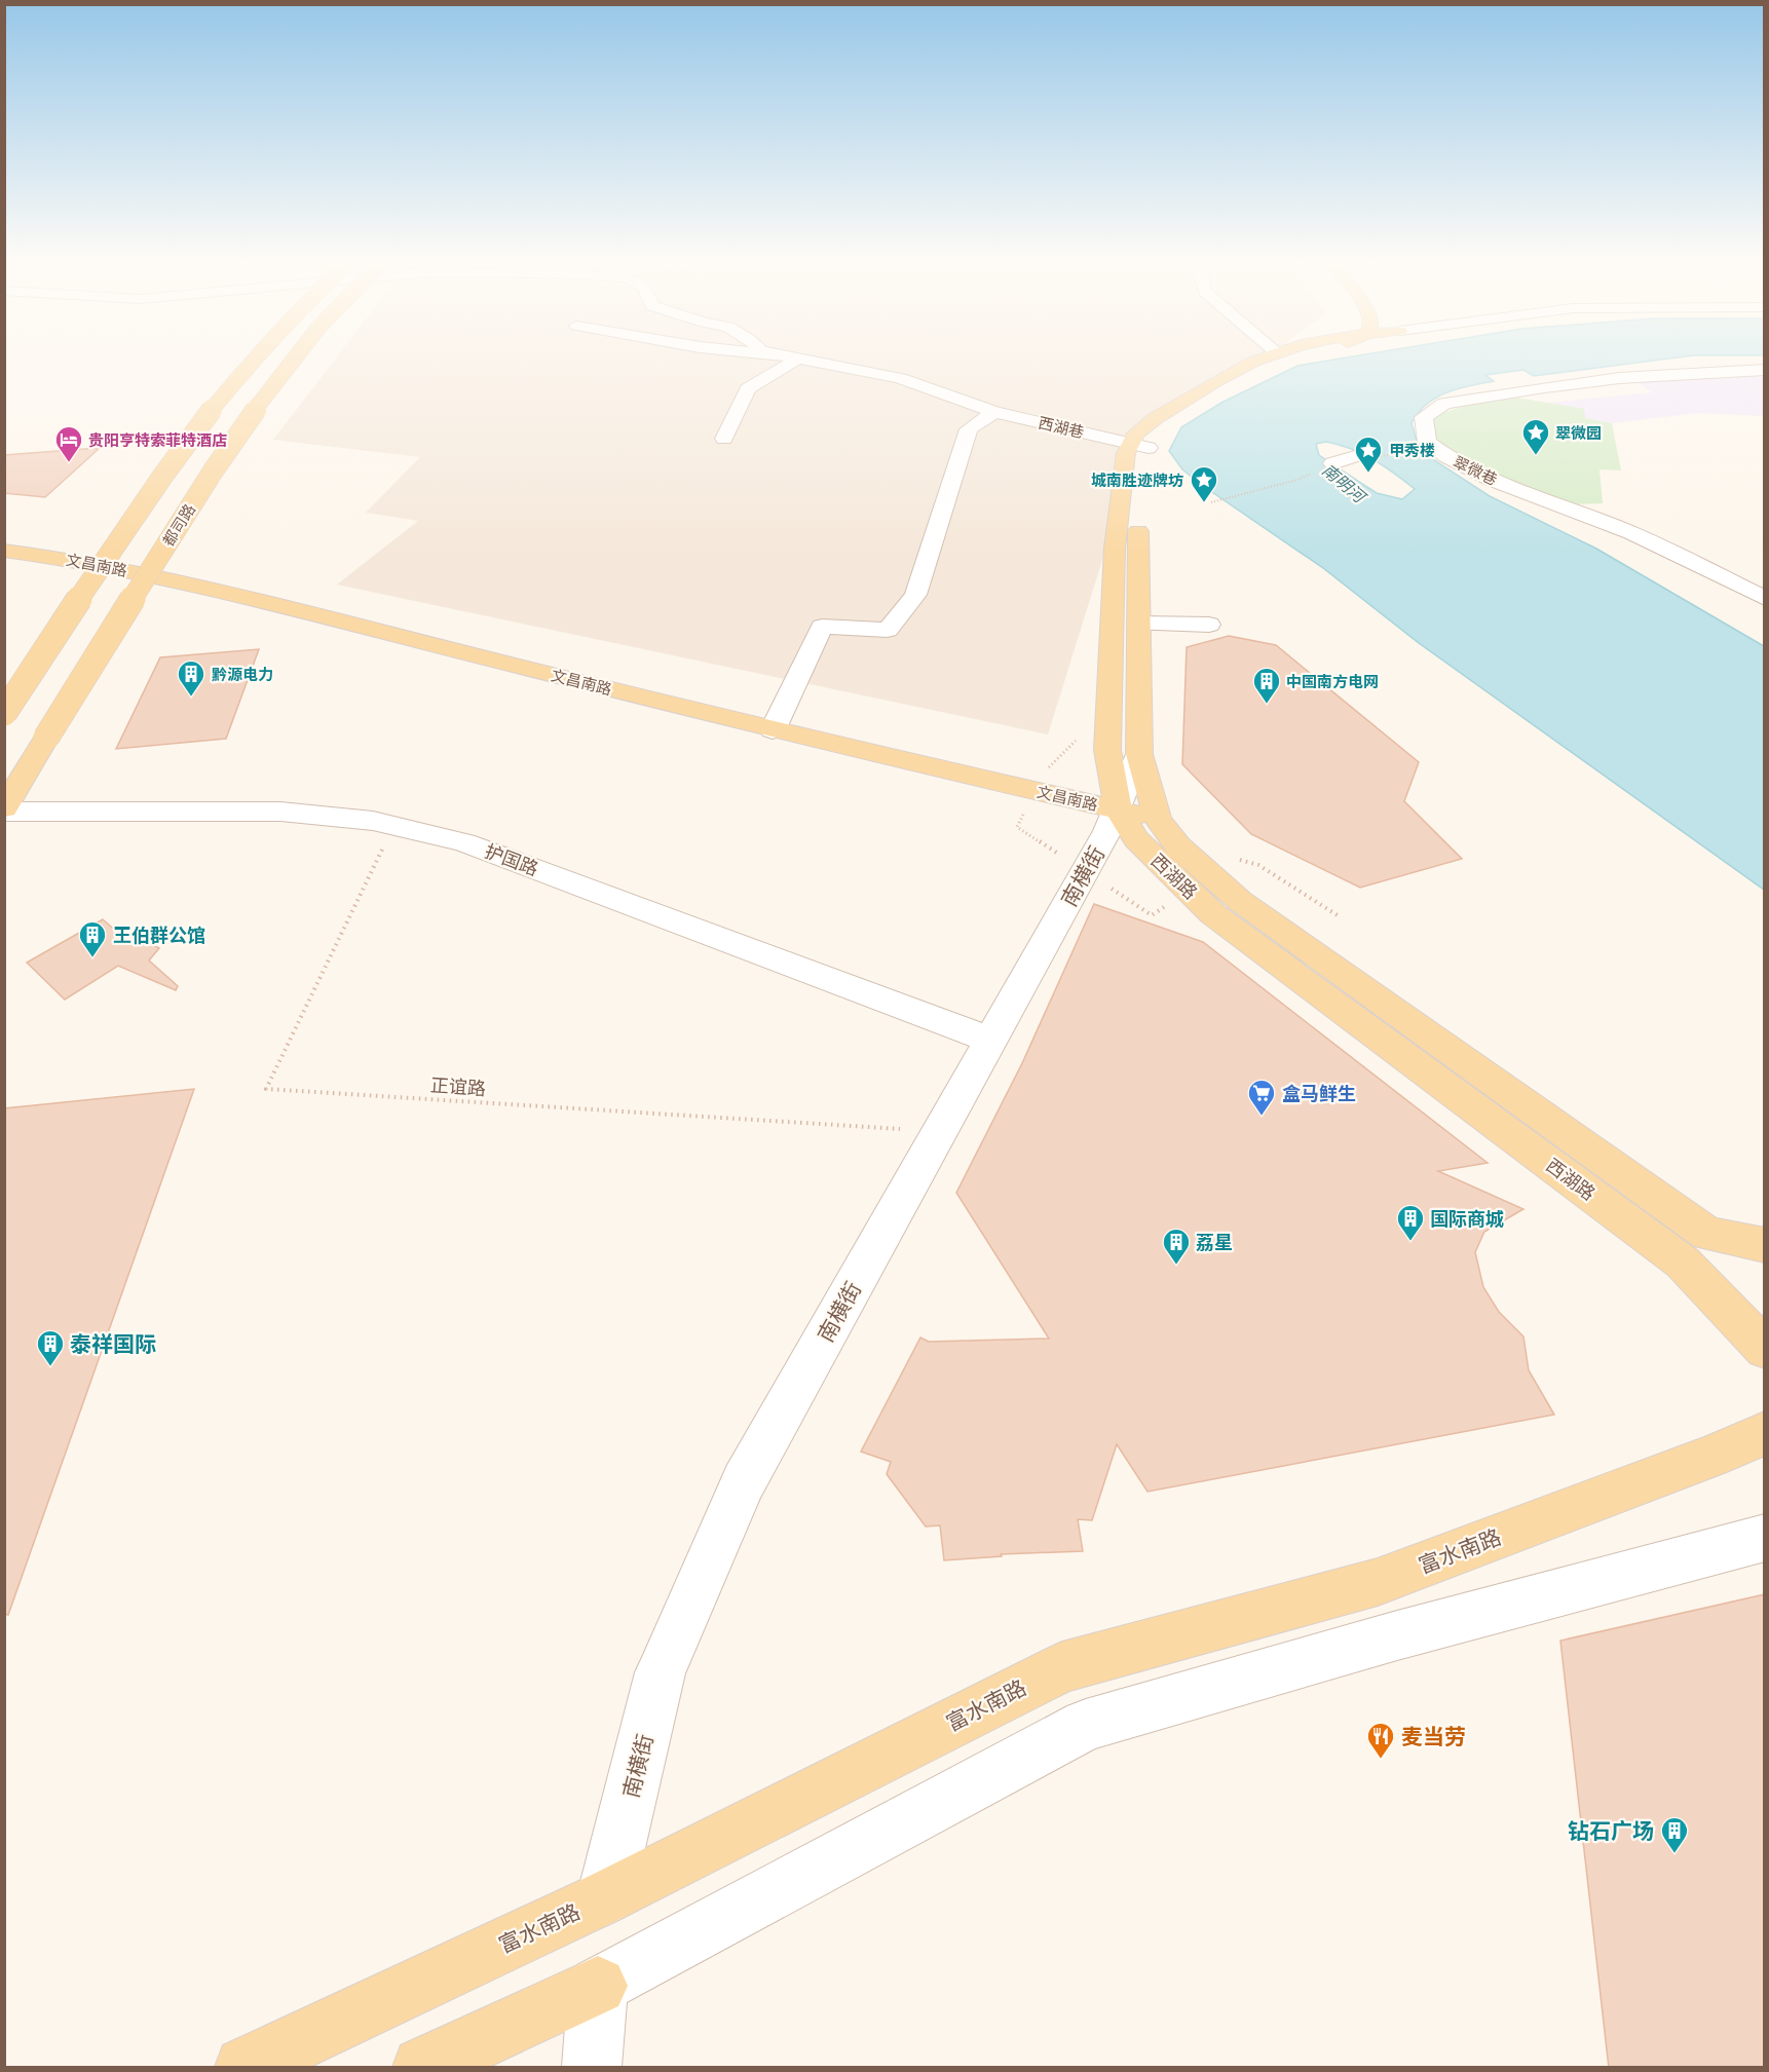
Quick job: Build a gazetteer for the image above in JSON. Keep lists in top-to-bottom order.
{
  "streets": {
    "main road": [
      "都司路",
      "文昌南路",
      "西湖路",
      "富水南路"
    ],
    "street": [
      "西湖巷",
      "翠微巷",
      "护国路",
      "南横街"
    ],
    "path": ["正谊路"]
  },
  "crossings": [
    ["西湖巷", "西湖路"],
    ["都司路", "护国路"],
    ["文昌南路", "南横街"],
    ["文昌南路", "西湖路"],
    ["护国路", "南横街"],
    ["护国路", "正谊路"],
    ["南横街", "西湖路"],
    ["南横街", "正谊路"],
    ["南横街", "富水南路"]
  ],
  "water": ["南明河"],
  "places": {
    "place": ["翠微园", "甲秀楼", "城南胜迹牌坊"],
    "hotel": ["贵阳亨特索菲特酒店"],
    "building": [
      "黔源电力",
      "中国南方电网",
      "王伯群公馆",
      "国际商城",
      "荔星",
      "泰祥国际",
      "钻石广场"
    ],
    "supermarket": ["盒马鲜生"],
    "restaurant": ["麦当劳"]
  }
}
